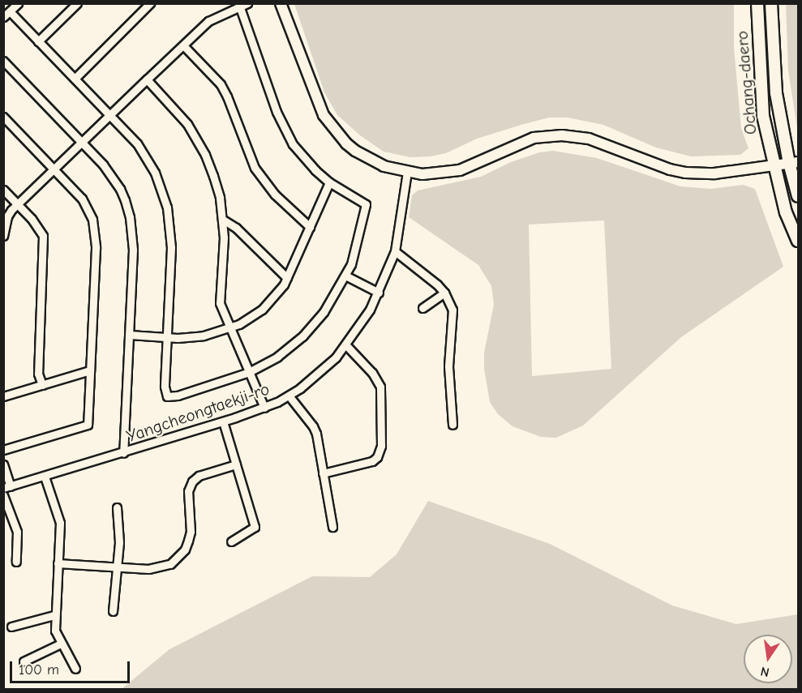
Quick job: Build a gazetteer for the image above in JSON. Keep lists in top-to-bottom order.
{
  "streets": {
    "main road": ["Ochang-daero"],
    "street": ["Yangcheongtaekji-ro"]
  },
  "scale_bar": "100 m",
  "north": "bottom"
}
